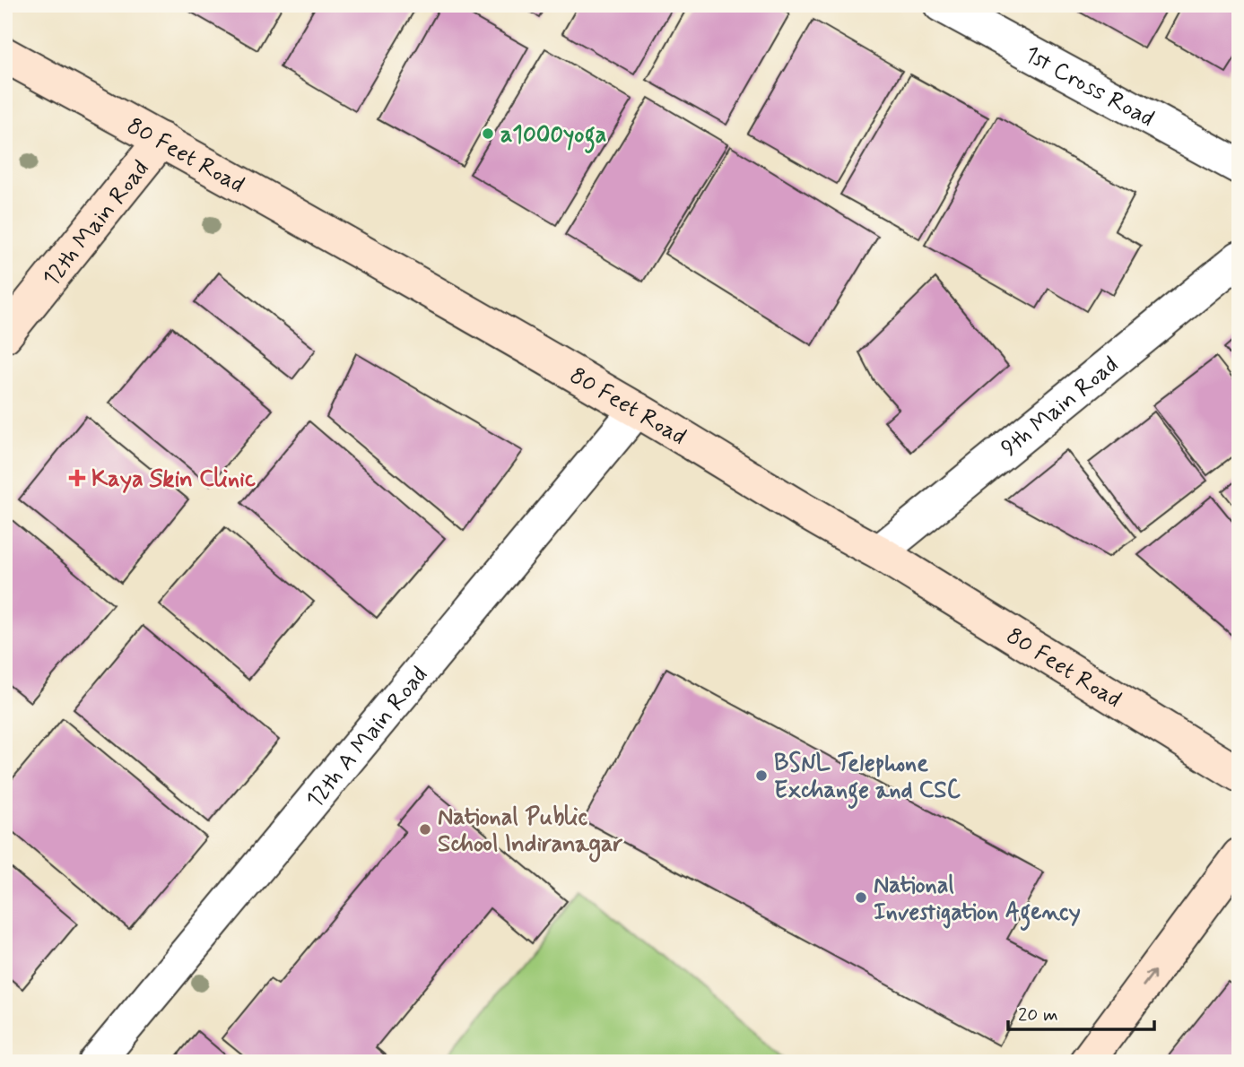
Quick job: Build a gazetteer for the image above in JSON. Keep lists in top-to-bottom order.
{
  "streets": {
    "main road": ["80 Feet Road", "12th Main Road"],
    "street": ["1st Cross Road", "9th Main Road", "12th A Main Road"]
  },
  "crossings": [
    ["80 Feet Road", "12th Main Road"],
    ["80 Feet Road", "9th Main Road"],
    ["80 Feet Road", "12th A Main Road"]
  ],
  "places": {
    "other": [
      "a1000yoga",
      "BSNL Telephone Exchange and CSC",
      "National Public School Indiranagar",
      "National Investigation Agency"
    ],
    "health": ["Kaya Skin Clinic"]
  },
  "scale_bar": "20 m"
}
